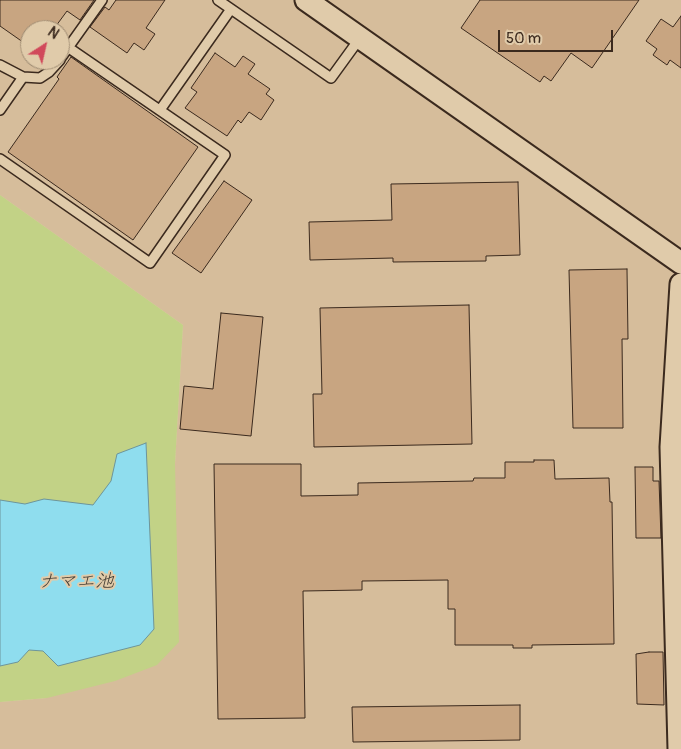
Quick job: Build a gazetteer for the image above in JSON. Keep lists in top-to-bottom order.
{
  "water": ["ナマエ池"],
  "scale_bar": "50 m",
  "north": "top right"
}
